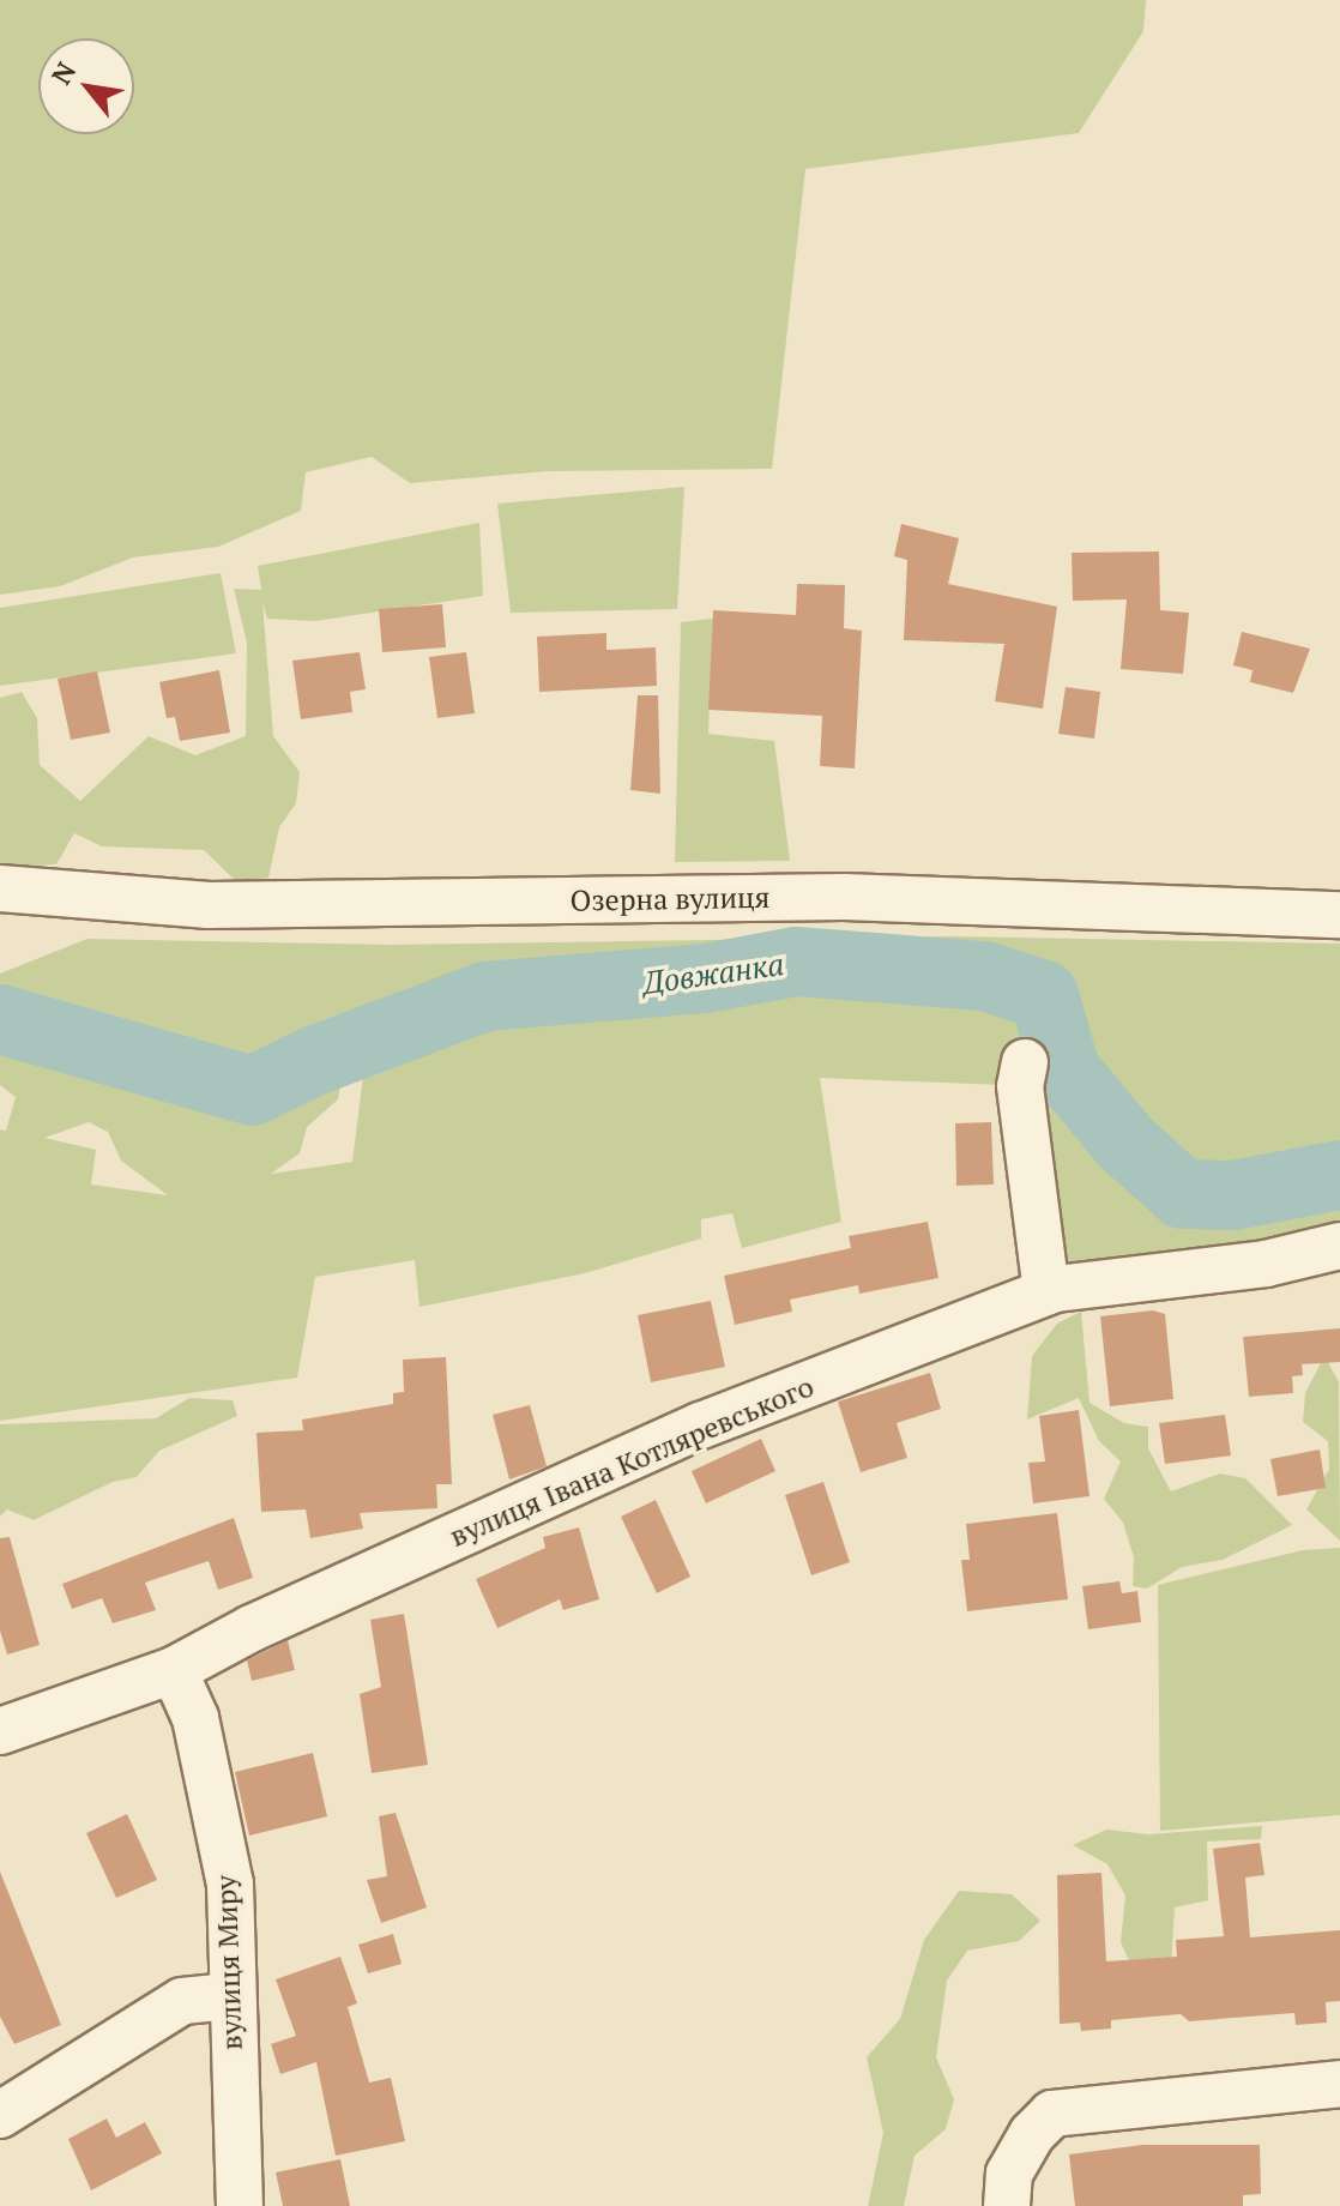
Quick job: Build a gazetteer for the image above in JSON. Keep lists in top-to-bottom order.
{
  "streets": {
    "street": ["Озерна вулиця", "вулиця Івана Котляревського", "вулиця Миру"]
  },
  "crossings": [
    ["вулиця Івана Котляревського", "вулиця Миру"]
  ],
  "water": ["Довжанка"],
  "north": "top left"
}
